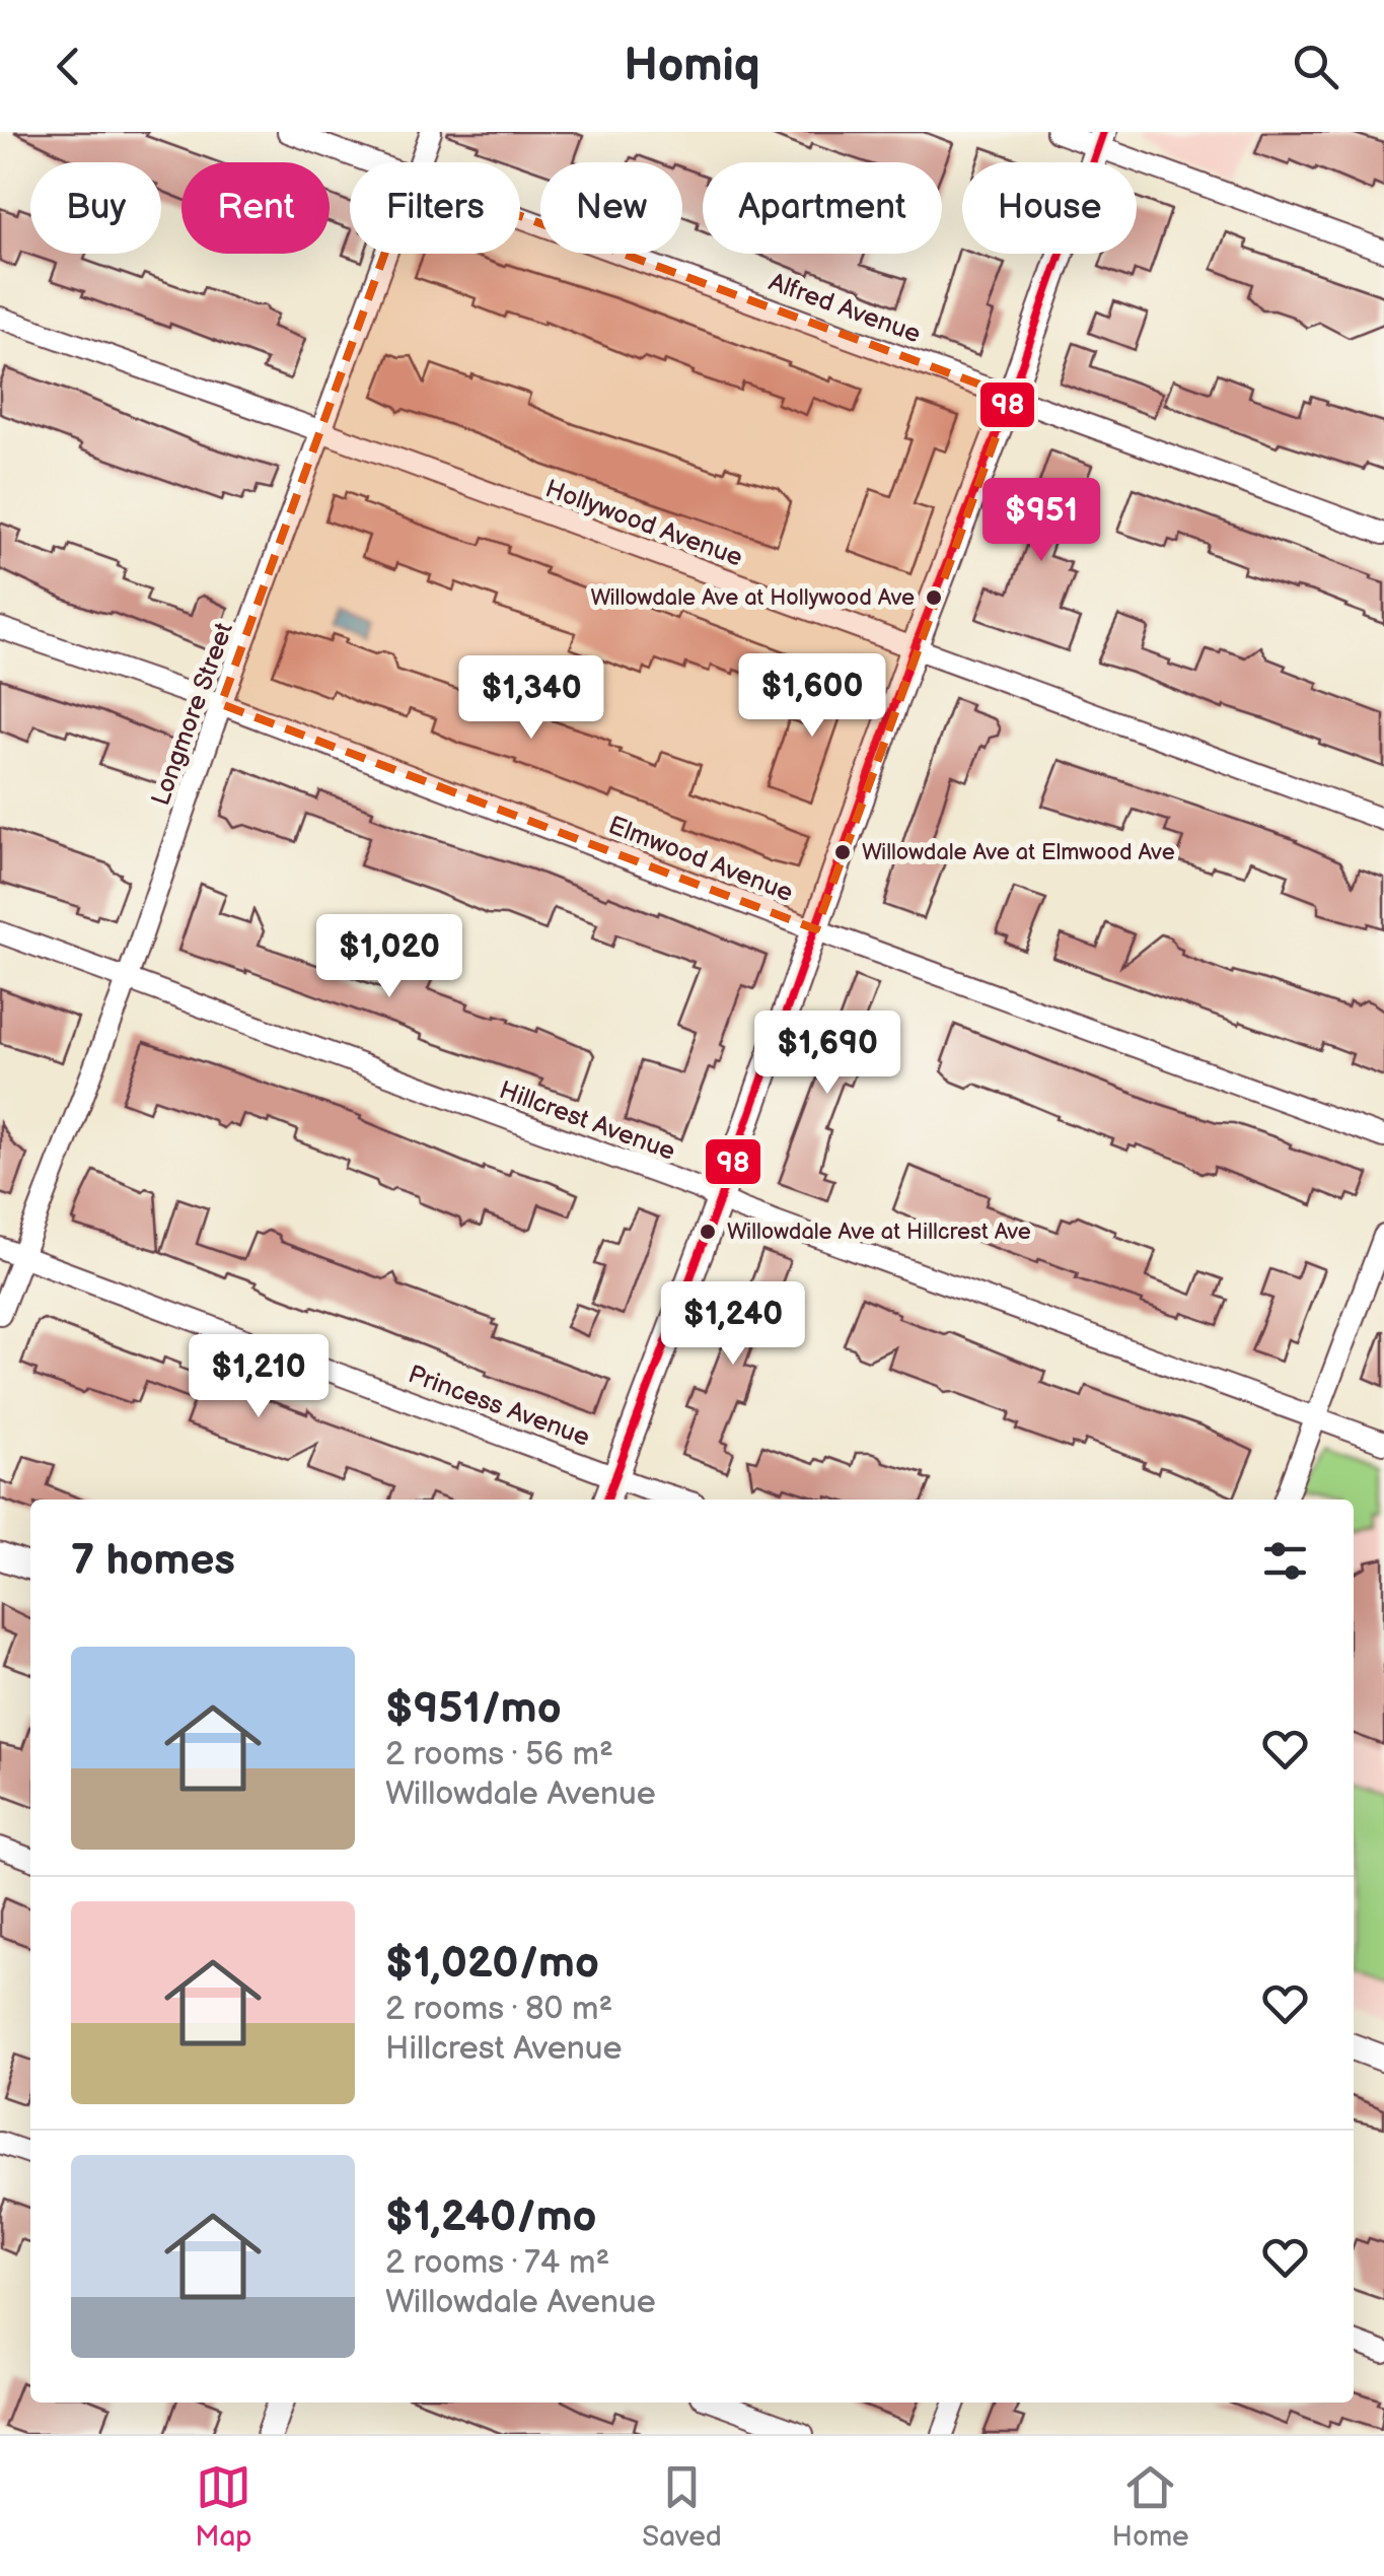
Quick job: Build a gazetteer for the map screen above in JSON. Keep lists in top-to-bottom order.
{
  "streets": {
    "street": [
      "Alfred Avenue",
      "Hollywood Avenue",
      "Longmore Street",
      "Elmwood Avenue",
      "Hillcrest Avenue",
      "Princess Avenue"
    ]
  },
  "crossings": [
    ["Hollywood Avenue", "Longmore Street"],
    ["Longmore Street", "Elmwood Avenue"],
    ["Longmore Street", "Hillcrest Avenue"],
    ["Longmore Street", "Princess Avenue"]
  ],
  "places": ["Willowdale Ave at Hollywood Ave", "Willowdale Ave at Elmwood Ave", "Willowdale Ave at Hillcrest Ave"],
  "lines": ["transit line 98"],
  "page": {
    "header": "Homiq",
    "chip": [
      "Buy",
      "Rent",
      "Filters",
      "New",
      "Apartment",
      "House"
    ],
    "price": [
      "$951",
      "$1,600",
      "$1,340",
      "$1,020",
      "$1,690",
      "$1,240",
      "$1,210"
    ],
    "heading": "7 homes",
    "list": [
      {
        "name": "$951/mo",
        "note": "2 rooms · 56 m² · Willowdale Avenue"
      },
      {
        "name": "$1,020/mo",
        "note": "2 rooms · 80 m² · Hillcrest Avenue"
      },
      {
        "name": "$1,240/mo",
        "note": "2 rooms · 74 m² · Willowdale Avenue"
      }
    ],
    "tabs": ["Map", "Saved", "Home"]
  }
}
